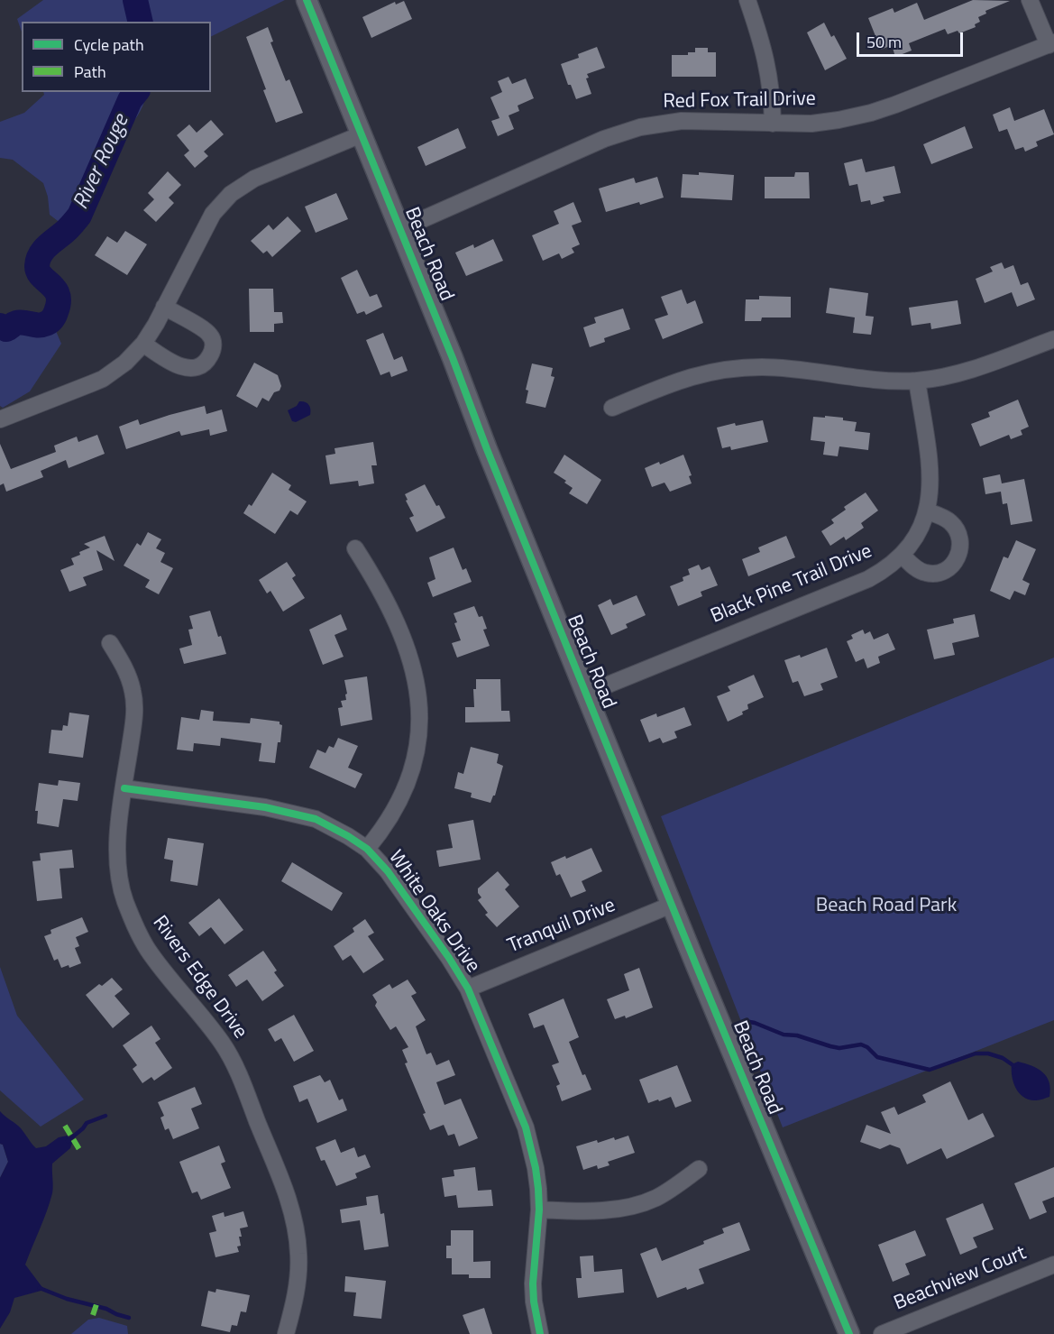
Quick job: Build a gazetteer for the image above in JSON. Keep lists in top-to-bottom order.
{
  "streets": {
    "street": [
      "Red Fox Trail Drive",
      "Beach Road",
      "Black Pine Trail Drive",
      "White Oaks Drive",
      "Tranquil Drive",
      "Rivers Edge Drive",
      "Beachview Court"
    ]
  },
  "crossings": [
    ["Red Fox Trail Drive", "Beach Road"],
    ["Beach Road", "Black Pine Trail Drive"],
    ["Beach Road", "Tranquil Drive"],
    ["White Oaks Drive", "Tranquil Drive"],
    ["White Oaks Drive", "Rivers Edge Drive"]
  ],
  "water": ["River Rouge"],
  "parks": ["Beach Road Park"],
  "legend": ["Cycle path", "Path"],
  "scale_bar": "50 m"
}
